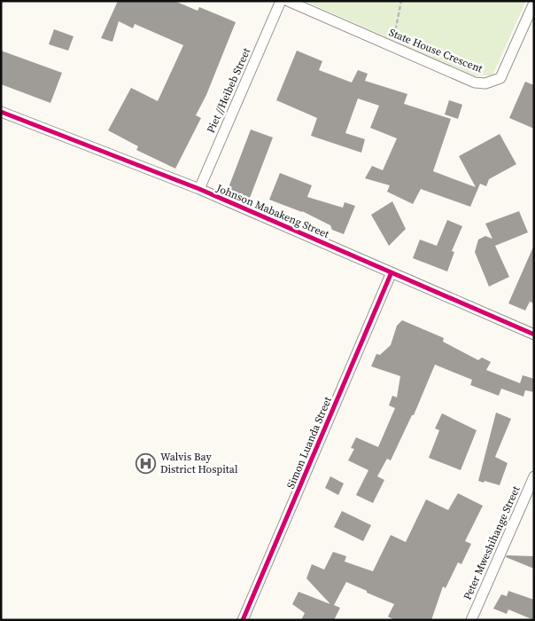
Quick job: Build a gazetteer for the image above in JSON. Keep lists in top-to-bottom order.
{
  "streets": {
    "street": [
      "State House Crescent",
      "Piet //Heibeb Street",
      "Johnson Mabakeng Street",
      "Simon Luanda Street",
      "Peter Mweshihange Street"
    ]
  },
  "crossings": [
    ["Piet //Heibeb Street", "Johnson Mabakeng Street"],
    ["Johnson Mabakeng Street", "Simon Luanda Street"]
  ],
  "places": {
    "hospital": ["Walvis Bay District Hospital"]
  }
}
